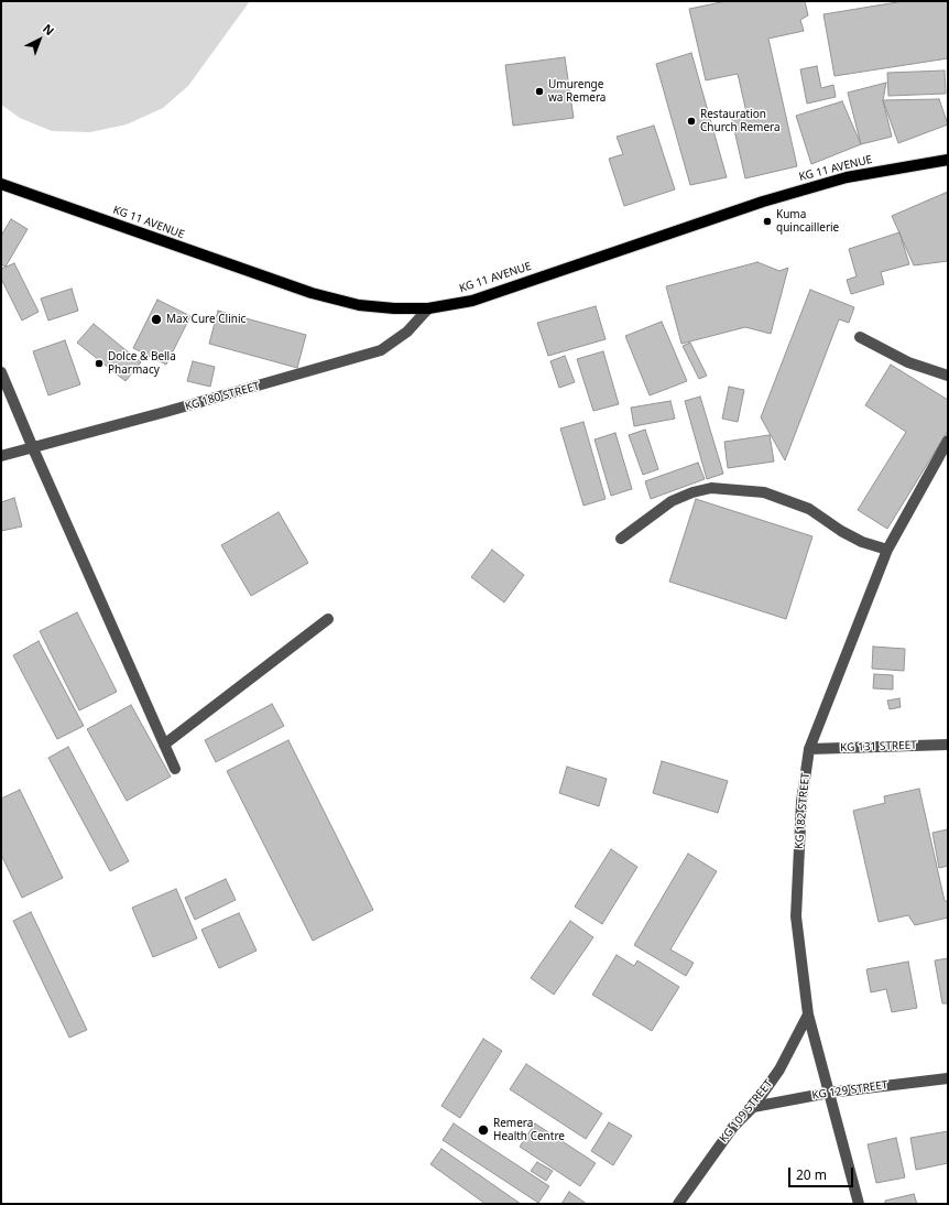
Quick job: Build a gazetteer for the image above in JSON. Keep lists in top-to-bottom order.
{
  "streets": {
    "main road": ["KG 11 AVENUE"],
    "street": [
      "KG 180 STREET",
      "KG 131 STREET",
      "KG 182 STREET",
      "KG 129 STREET",
      "KG 109 STREET"
    ]
  },
  "crossings": [
    ["KG 11 AVENUE", "KG 180 STREET"],
    ["KG 131 STREET", "KG 182 STREET"],
    ["KG 182 STREET", "KG 129 STREET"],
    ["KG 182 STREET", "KG 109 STREET"],
    ["KG 129 STREET", "KG 109 STREET"]
  ],
  "places": [
    "Umurenge wa Remera",
    "Restauration Church Remera",
    "Kuma quincaillerie",
    "Max Cure Clinic",
    "Dolce & Bella Pharmacy",
    "Remera Health Centre"
  ],
  "scale_bar": "20 m",
  "north": "top right"
}
